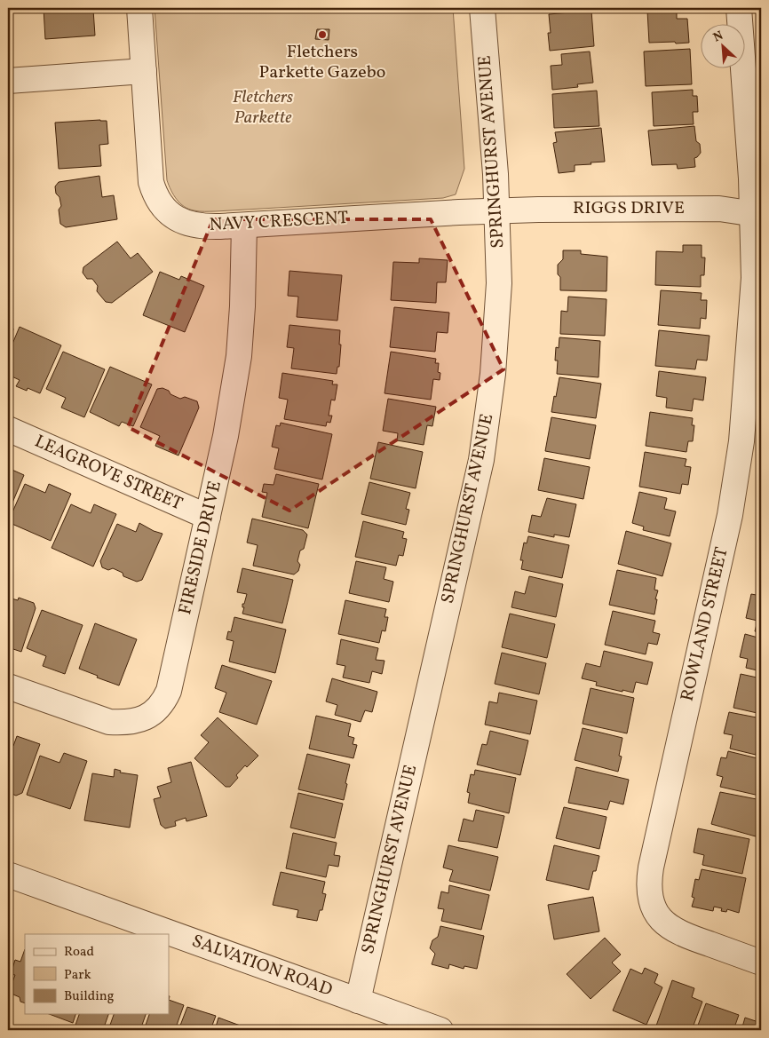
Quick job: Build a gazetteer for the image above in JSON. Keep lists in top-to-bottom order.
{
  "streets": {
    "street": [
      "SPRINGHURST AVENUE",
      "RIGGS DRIVE",
      "NAVY CRESCENT",
      "LEAGROVE STREET",
      "FIRESIDE DRIVE",
      "ROWLAND STREET",
      "SALVATION ROAD"
    ]
  },
  "crossings": [
    ["SPRINGHURST AVENUE", "RIGGS DRIVE"],
    ["SPRINGHURST AVENUE", "NAVY CRESCENT"],
    ["SPRINGHURST AVENUE", "SALVATION ROAD"],
    ["RIGGS DRIVE", "NAVY CRESCENT"],
    ["RIGGS DRIVE", "ROWLAND STREET"],
    ["NAVY CRESCENT", "FIRESIDE DRIVE"],
    ["LEAGROVE STREET", "FIRESIDE DRIVE"]
  ],
  "parks": ["Fletchers Parkette"],
  "places": ["Fletchers Parkette Gazebo"],
  "legend": ["Road", "Park", "Building"],
  "north": "top left"
}
